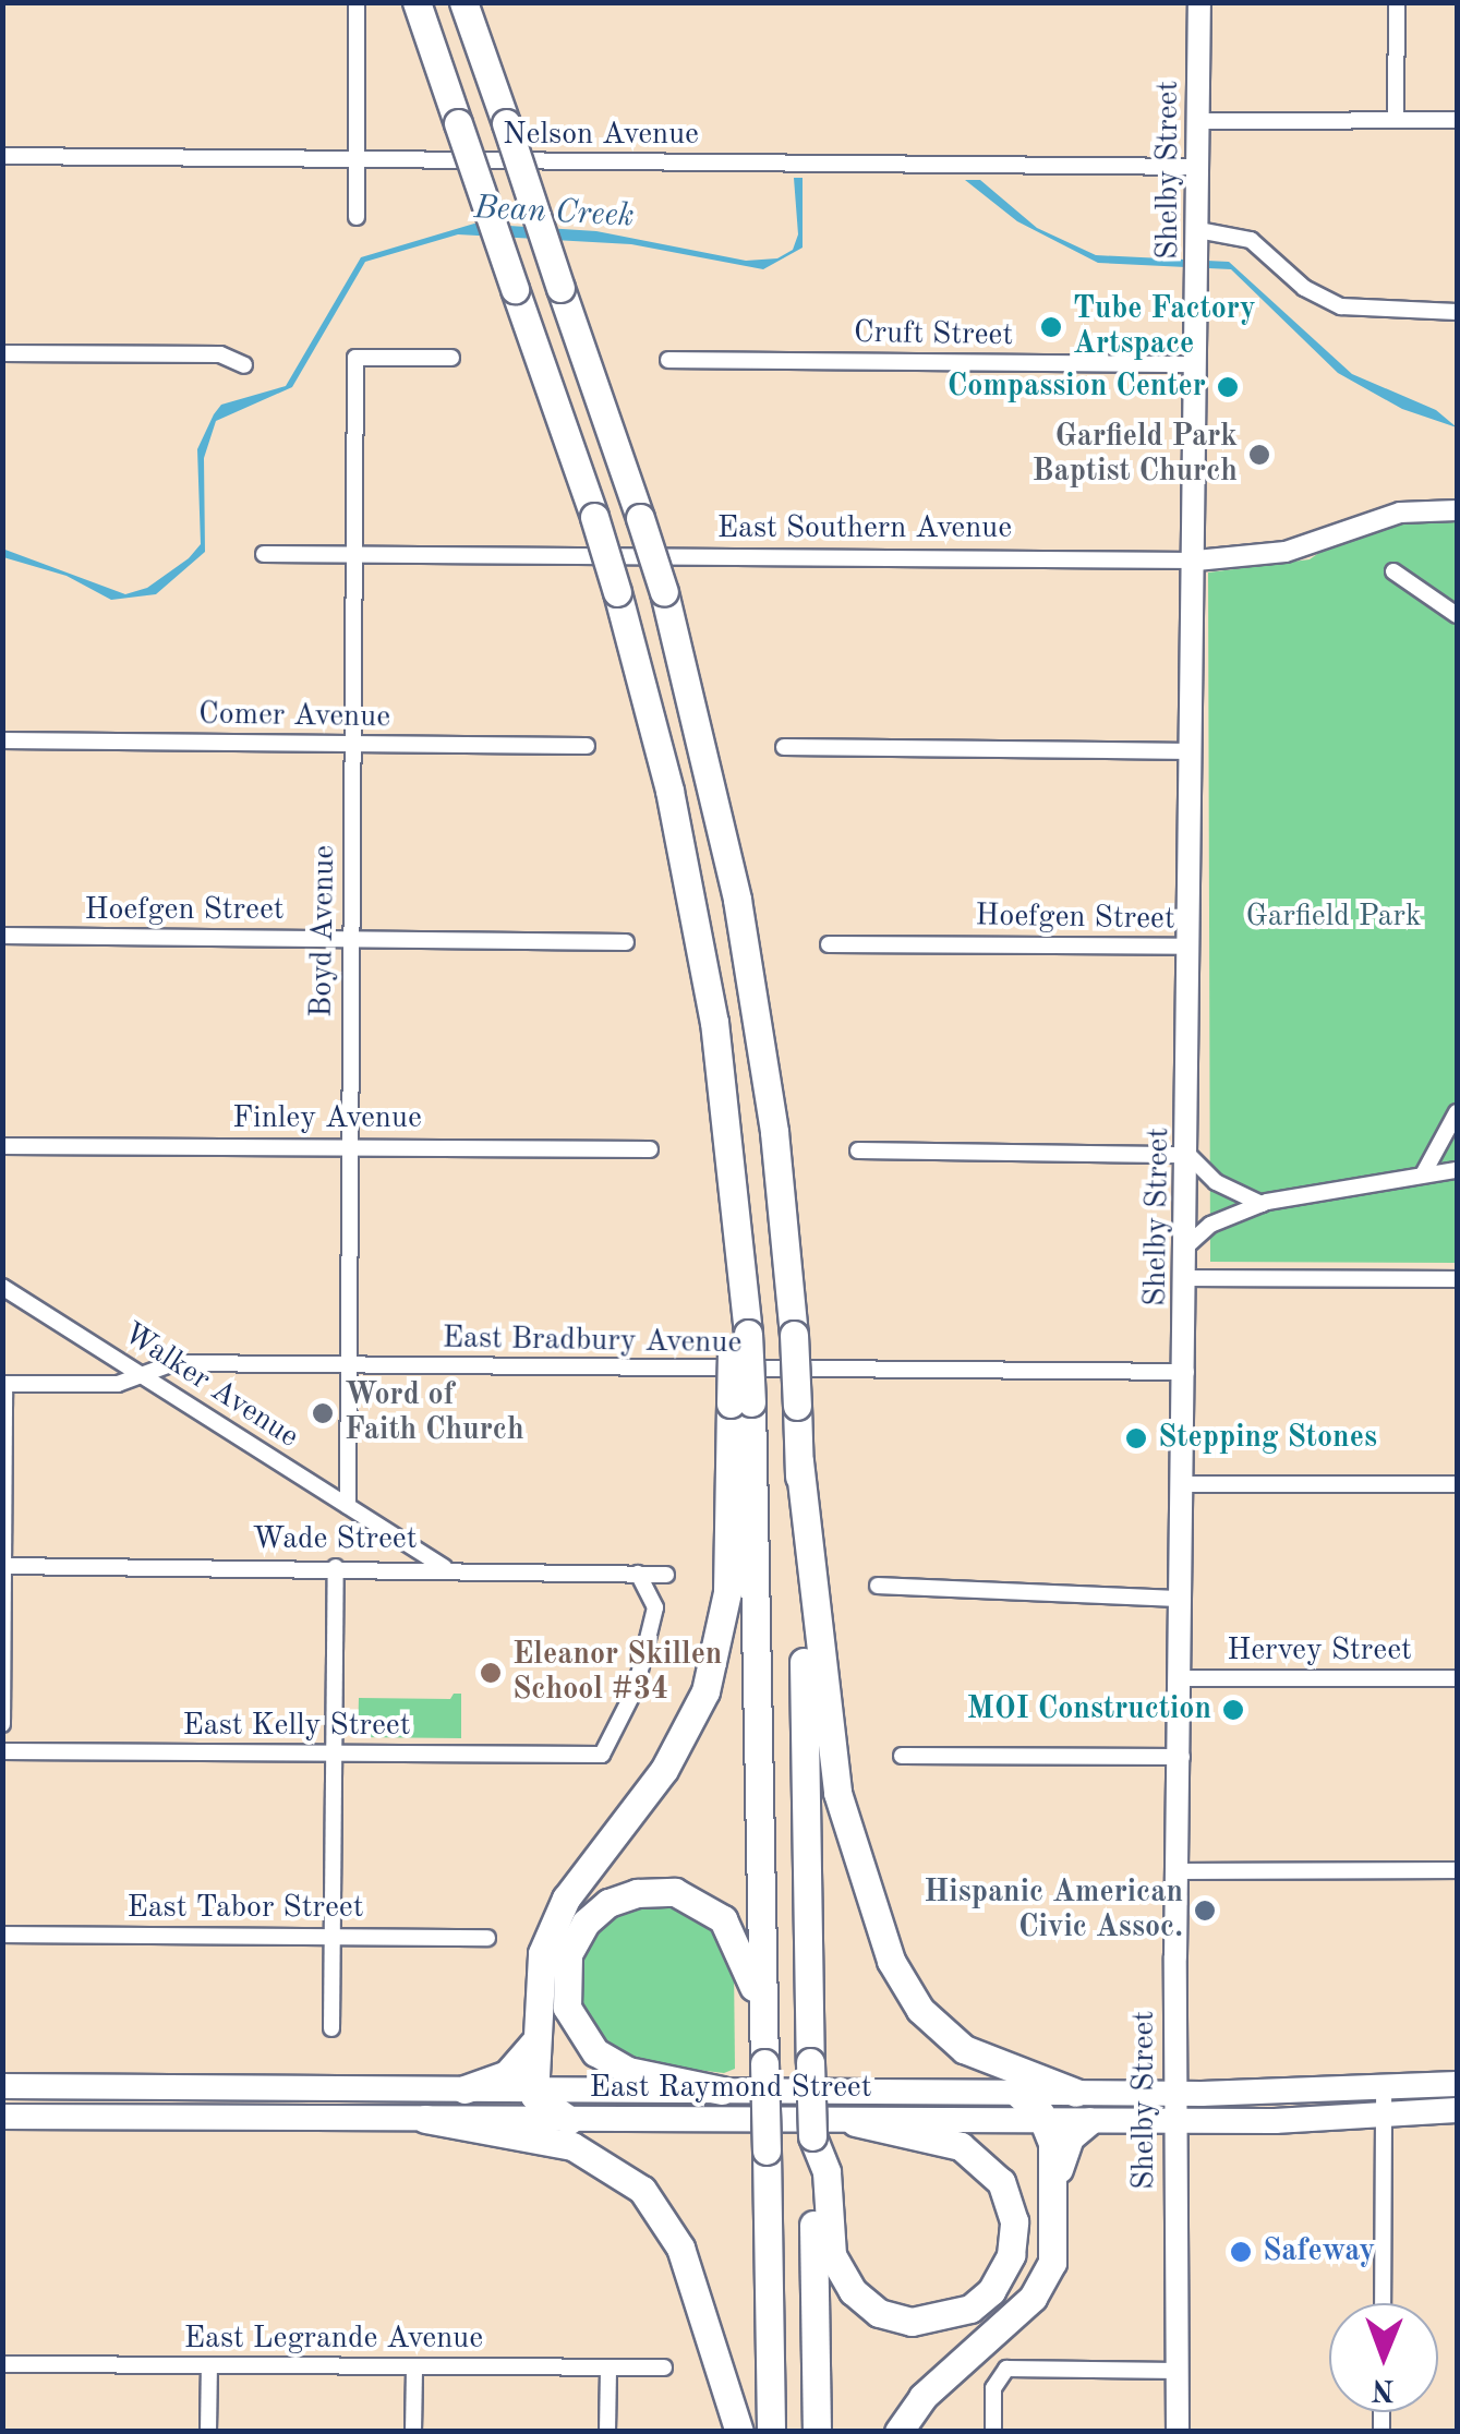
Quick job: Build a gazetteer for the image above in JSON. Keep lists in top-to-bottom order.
{
  "streets": {
    "main road": ["Shelby Street", "East Raymond Street"],
    "street": [
      "Nelson Avenue",
      "Cruft Street",
      "East Southern Avenue",
      "Comer Avenue",
      "Hoefgen Street",
      "Boyd Avenue",
      "Finley Avenue",
      "East Bradbury Avenue",
      "Walker Avenue",
      "Wade Street",
      "Hervey Street",
      "East Kelly Street",
      "East Tabor Street",
      "East Legrande Avenue"
    ]
  },
  "crossings": [
    ["Nelson Avenue", "Shelby Street"],
    ["Shelby Street", "Cruft Street"],
    ["Shelby Street", "East Southern Avenue"],
    ["Shelby Street", "Hoefgen Street"],
    ["Shelby Street", "East Bradbury Avenue"],
    ["Shelby Street", "Hervey Street"],
    ["Shelby Street", "East Raymond Street"],
    ["East Southern Avenue", "Boyd Avenue"],
    ["Comer Avenue", "Boyd Avenue"],
    ["Hoefgen Street", "Boyd Avenue"],
    ["Boyd Avenue", "Finley Avenue"],
    ["Boyd Avenue", "East Bradbury Avenue"],
    ["Boyd Avenue", "Walker Avenue"],
    ["East Bradbury Avenue", "Walker Avenue"],
    ["Walker Avenue", "Wade Street"],
    ["Wade Street", "East Kelly Street"]
  ],
  "water": ["Bean Creek"],
  "parks": ["Garfield Park"],
  "places": [
    "Tube Factory Artspace",
    "Compassion Center",
    "Garfield Park Baptist Church",
    "Word of Faith Church",
    "Stepping Stones",
    "Eleanor Skillen School #34",
    "MOI Construction",
    "Hispanic American Civic Assoc.",
    "Safeway"
  ],
  "north": "bottom"
}
